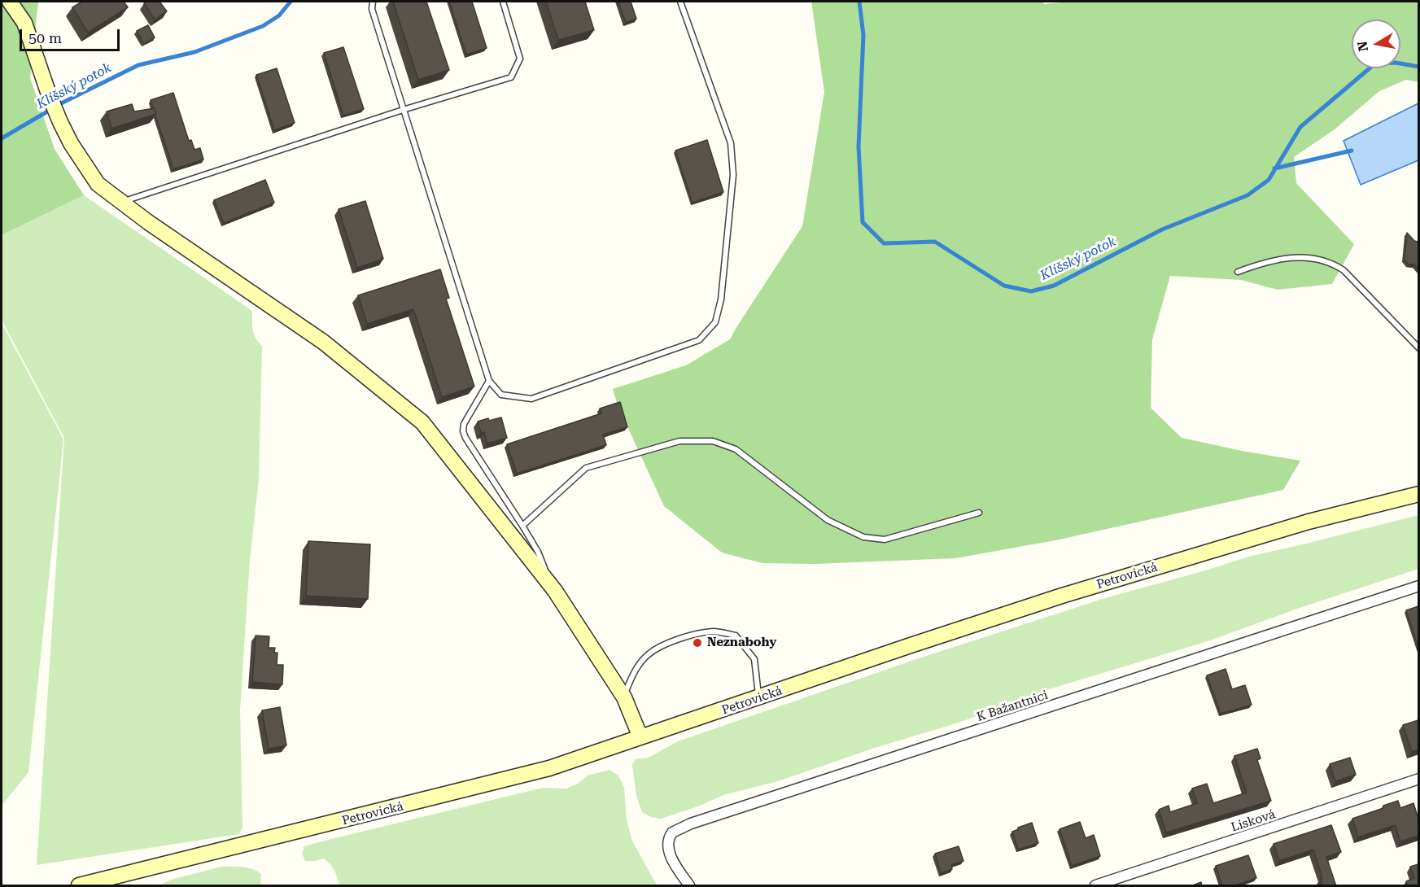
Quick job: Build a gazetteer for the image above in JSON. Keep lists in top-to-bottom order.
{
  "streets": {
    "main road": ["Petrovická"],
    "street": ["K Bažantnici", "Lísková"]
  },
  "water": ["Klíšský potok"],
  "places": ["Neznabohy"],
  "scale_bar": "50 m",
  "north": "left"
}
